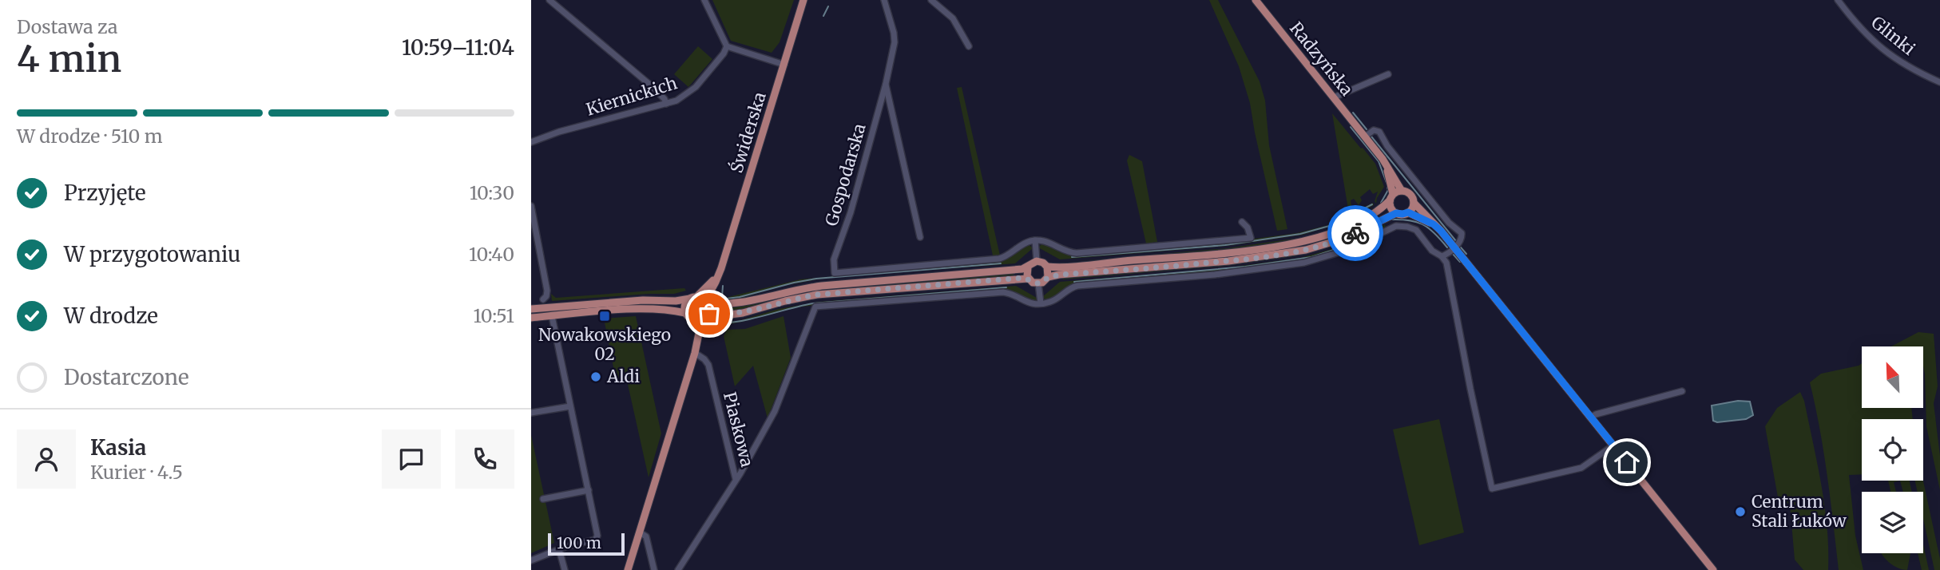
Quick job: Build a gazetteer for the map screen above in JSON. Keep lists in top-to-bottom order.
{
  "streets": {
    "main road": ["Radzyńska", "Świderska"],
    "street": [
      "Glinki",
      "Kiernickich",
      "Gospodarska",
      "Piaskowa"
    ]
  },
  "places": {
    "transit": ["Nowakowskiego 02"],
    "other": ["Aldi", "Centrum Stali Łuków"]
  },
  "scale_bar": "100 m",
  "north": "top left",
  "page": {
    "heading": ["4 min", "Dostawa za", "10:59–11:04"],
    "panel": ["Kasia", "Kurier · 4.5"],
    "bar": "W drodze · 510 m",
    "list": [
      ["Przyjęte", "10:30"],
      ["W przygotowaniu", "10:40"],
      ["W drodze", "10:51"],
      "Dostarczone"
    ],
    "scale": "100 m"
  }
}
